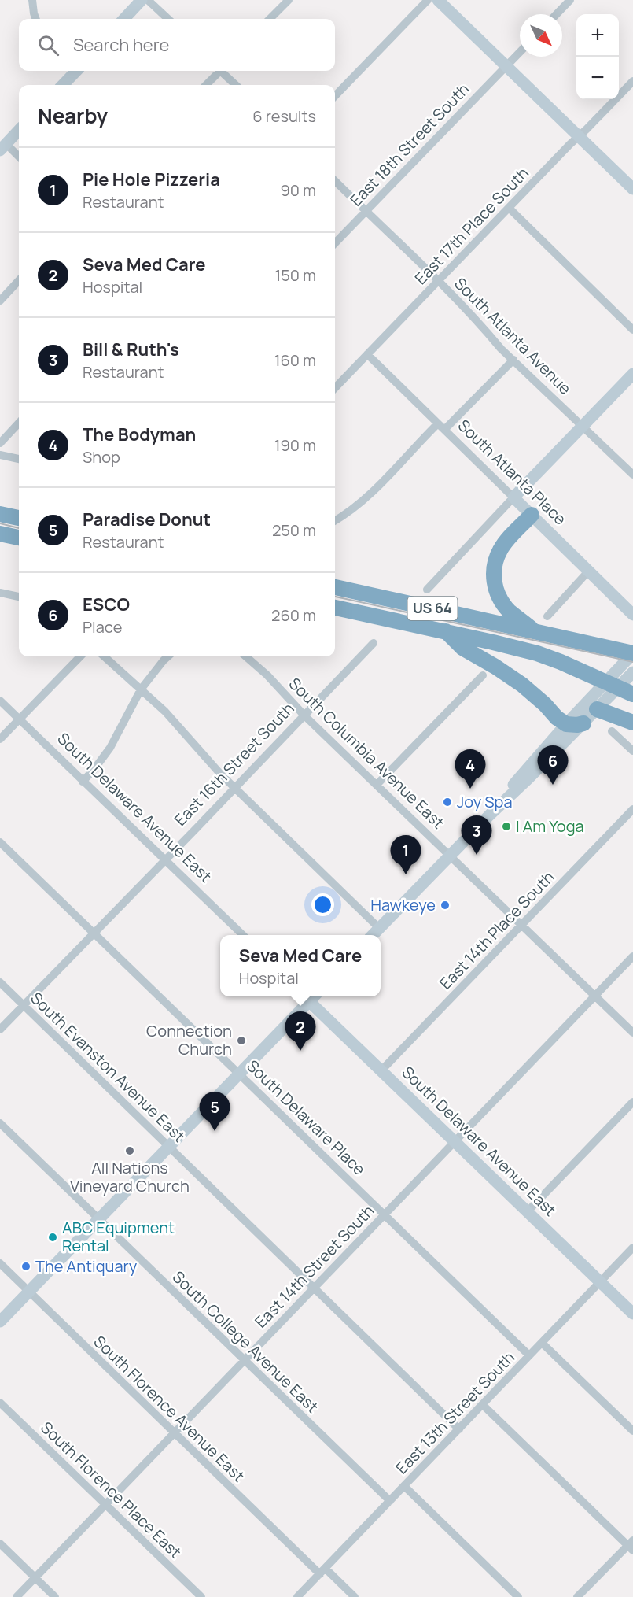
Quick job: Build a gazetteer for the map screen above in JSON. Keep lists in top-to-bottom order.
{
  "streets": {
    "highway": ["US 64"],
    "main road": ["South Atlanta Place", "South Delaware Avenue East"],
    "street": [
      "East 18th Street South",
      "East 17th Place South",
      "South Atlanta Avenue",
      "South Columbia Avenue East",
      "East 16th Street South",
      "East 14th Place South",
      "South Evanston Avenue East",
      "South Delaware Place",
      "East 14th Street South",
      "South College Avenue East",
      "South Florence Avenue East",
      "East 13th Street South",
      "South Florence Place East"
    ]
  },
  "crossings": [
    ["East 18th Street South", "South Atlanta Avenue"],
    ["East 17th Place South", "South Atlanta Avenue"],
    ["East 17th Place South", "South Atlanta Place"],
    ["South Columbia Avenue East", "East 16th Street South"],
    ["South Columbia Avenue East", "East 14th Place South"],
    ["South Columbia Avenue East", "East 14th Street South"],
    ["East 16th Street South", "South Delaware Avenue East"],
    ["East 16th Street South", "South Evanston Avenue East"],
    ["East 16th Street South", "South Delaware Place"],
    ["South Delaware Avenue East", "East 14th Place South"],
    ["South Delaware Avenue East", "East 14th Street South"],
    ["South Delaware Avenue East", "East 13th Street South"],
    ["South Evanston Avenue East", "East 14th Street South"],
    ["South Evanston Avenue East", "East 13th Street South"],
    ["South Delaware Place", "East 14th Street South"],
    ["South Delaware Place", "East 13th Street South"],
    ["East 14th Street South", "South College Avenue East"],
    ["East 14th Street South", "South Florence Avenue East"],
    ["East 14th Street South", "South Florence Place East"],
    ["South College Avenue East", "East 13th Street South"],
    ["South Florence Avenue East", "East 13th Street South"]
  ],
  "places": [
    "Joy Spa",
    "I Am Yoga",
    "Hawkeye",
    "Connection Church",
    "All Nations Vineyard Church",
    "ABC Equipment Rental",
    "The Antiquary"
  ],
  "north": "bottom right",
  "page": {
    "map_buttons": ["+", "−"],
    "search": "Search here",
    "heading": ["Nearby", "6 results"],
    "list": [
      {
        "mark": "1",
        "name": "Pie Hole Pizzeria",
        "note": "Restaurant",
        "value": "90 m"
      },
      {
        "mark": "2",
        "name": "Seva Med Care",
        "note": "Hospital",
        "value": "150 m"
      },
      {
        "mark": "3",
        "name": "Bill & Ruth's",
        "note": "Restaurant",
        "value": "160 m"
      },
      {
        "mark": "4",
        "name": "The Bodyman",
        "note": "Shop",
        "value": "190 m"
      },
      {
        "mark": "5",
        "name": "Paradise Donut",
        "note": "Restaurant",
        "value": "250 m"
      },
      {
        "mark": "6",
        "name": "ESCO",
        "note": "Place",
        "value": "260 m"
      }
    ],
    "pins": [
      "6",
      "4",
      "3",
      "1",
      "2",
      "5"
    ],
    "popup": ["Seva Med Care", "Hospital"]
  }
}
